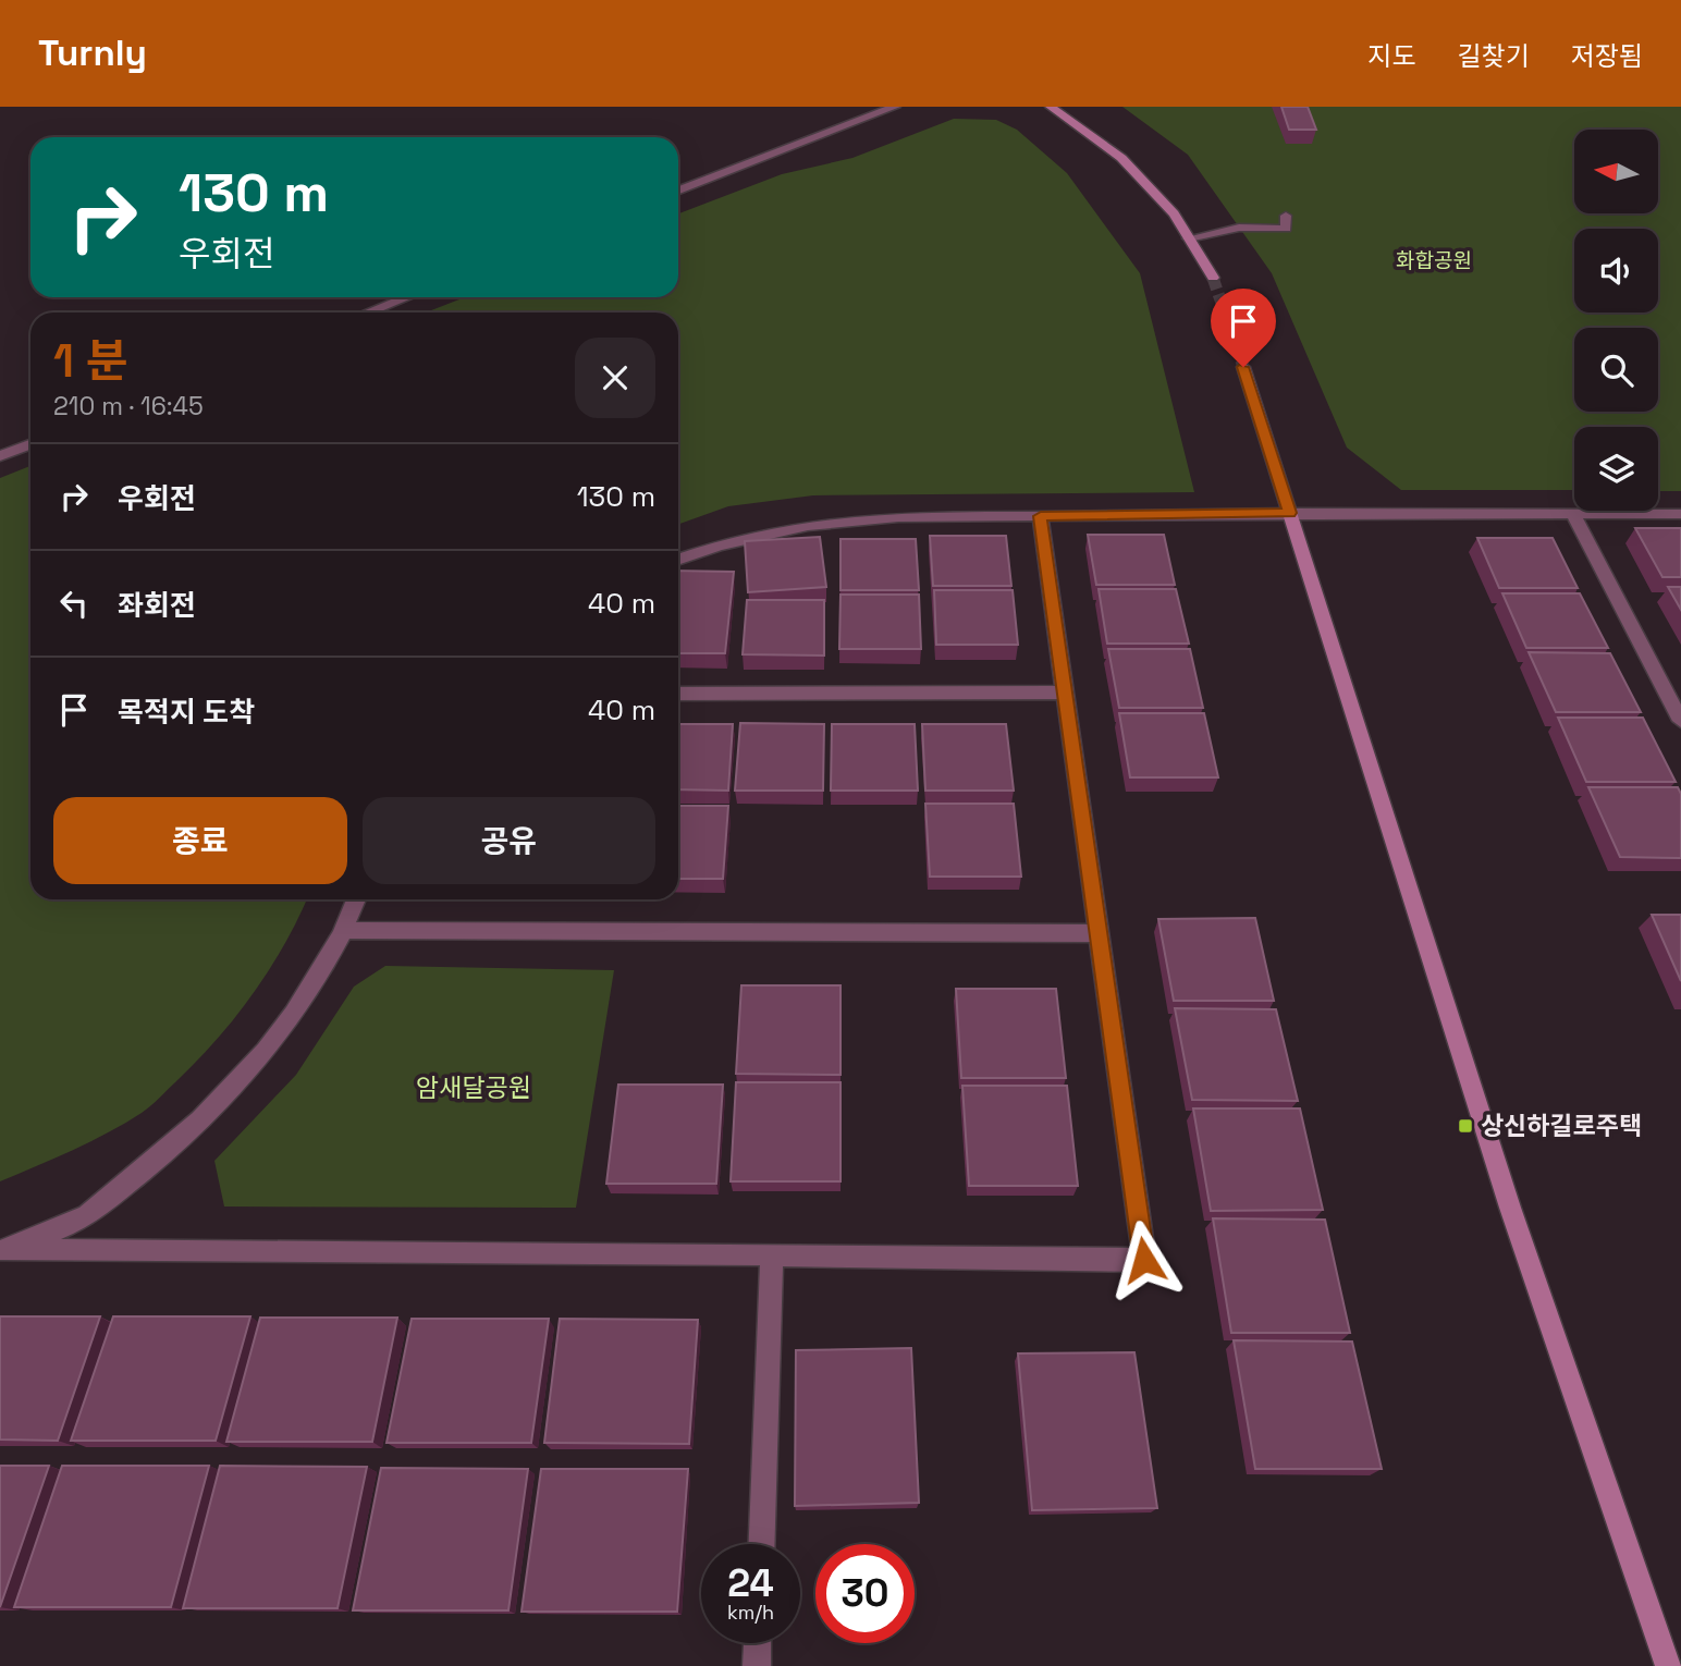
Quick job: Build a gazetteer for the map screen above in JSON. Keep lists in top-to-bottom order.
{
  "parks": ["화합공원", "암새달공원"],
  "places": {
    "transit": ["상신하길로주택"]
  },
  "north": "left",
  "page": {
    "header": "Turnly",
    "nav": ["지도", "길찾기", "저장됨"],
    "turn": ["130 m", "우회전"],
    "heading": ["1 분", "210 m · 16:45"],
    "list": [
      {
        "name": "우회전",
        "value": "130 m"
      },
      {
        "name": "좌회전",
        "value": "40 m"
      },
      {
        "name": "목적지 도착",
        "value": "40 m"
      }
    ],
    "buttons": ["종료", "공유"],
    "speed": "24 km/h",
    "limit": "30"
  }
}
